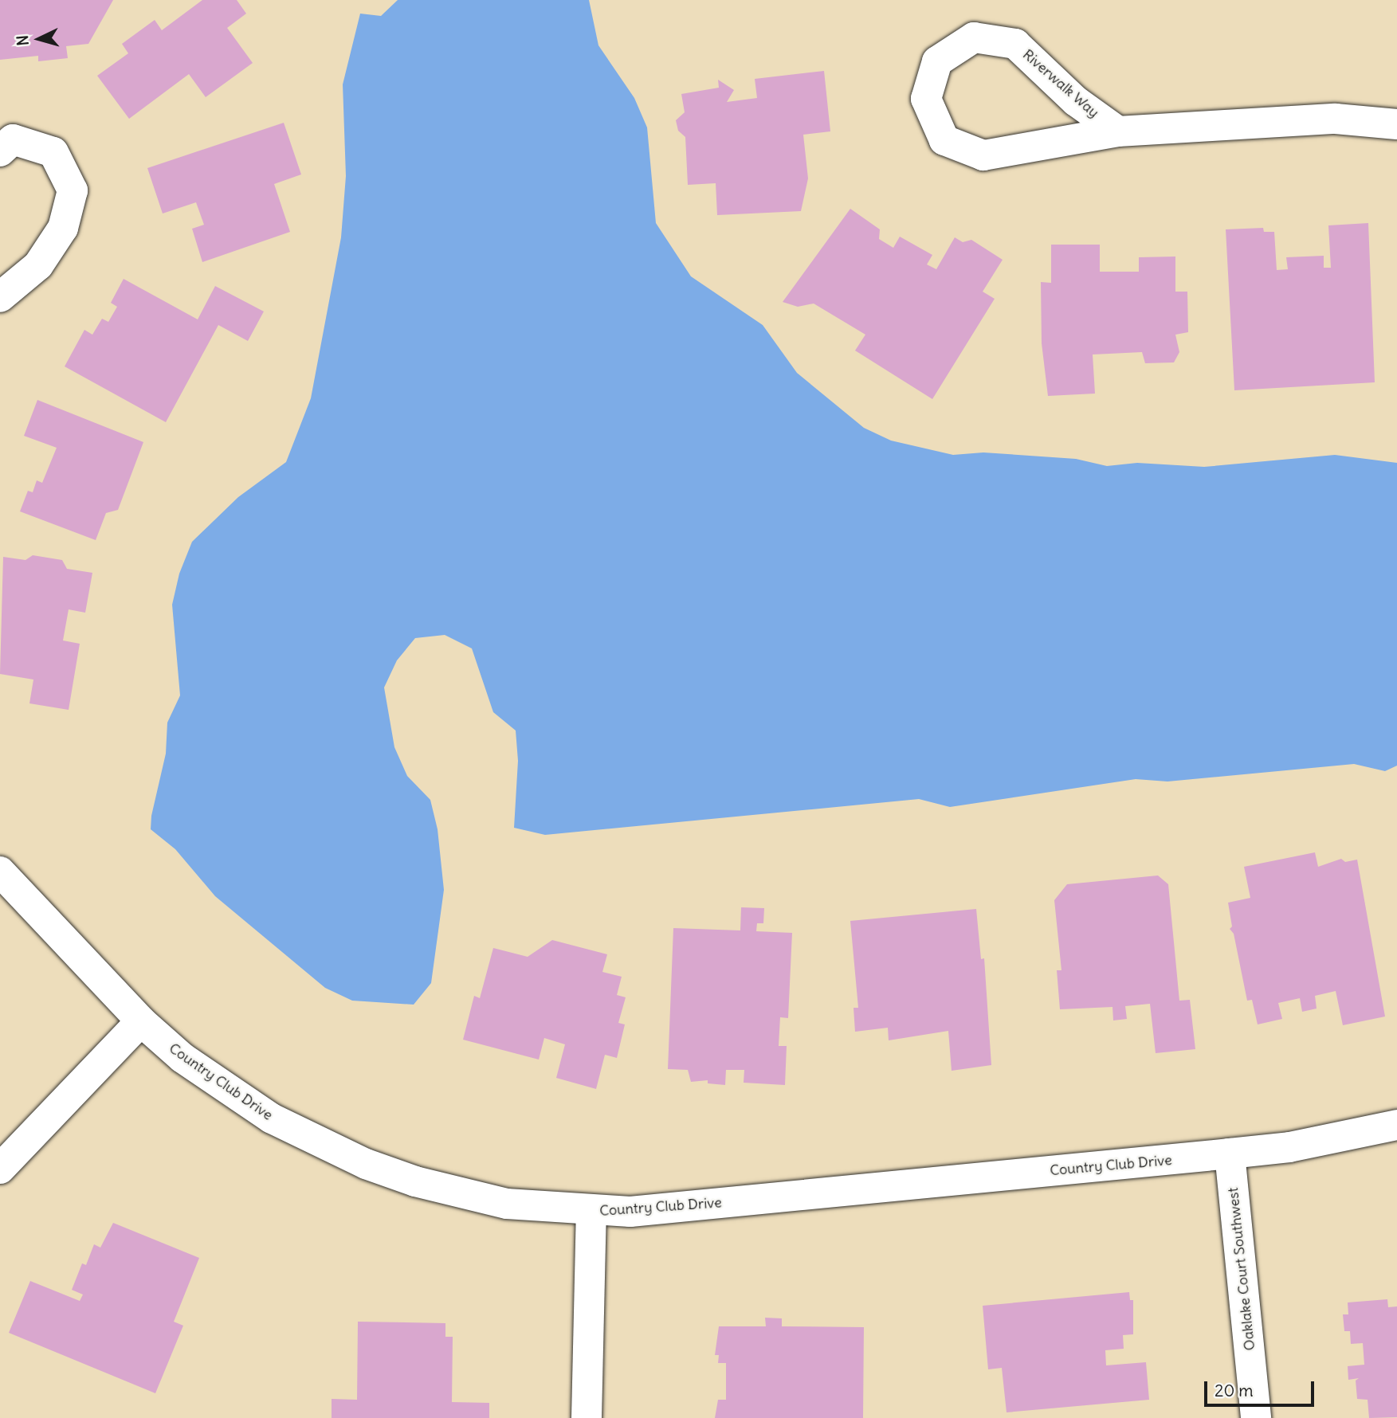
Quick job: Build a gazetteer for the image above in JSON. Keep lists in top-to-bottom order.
{
  "streets": {
    "street": ["Riverwalk Way", "Country Club Drive", "Oaklake Court Southwest"]
  },
  "crossings": [
    ["Country Club Drive", "Oaklake Court Southwest"]
  ],
  "scale_bar": "20 m",
  "north": "left"
}
